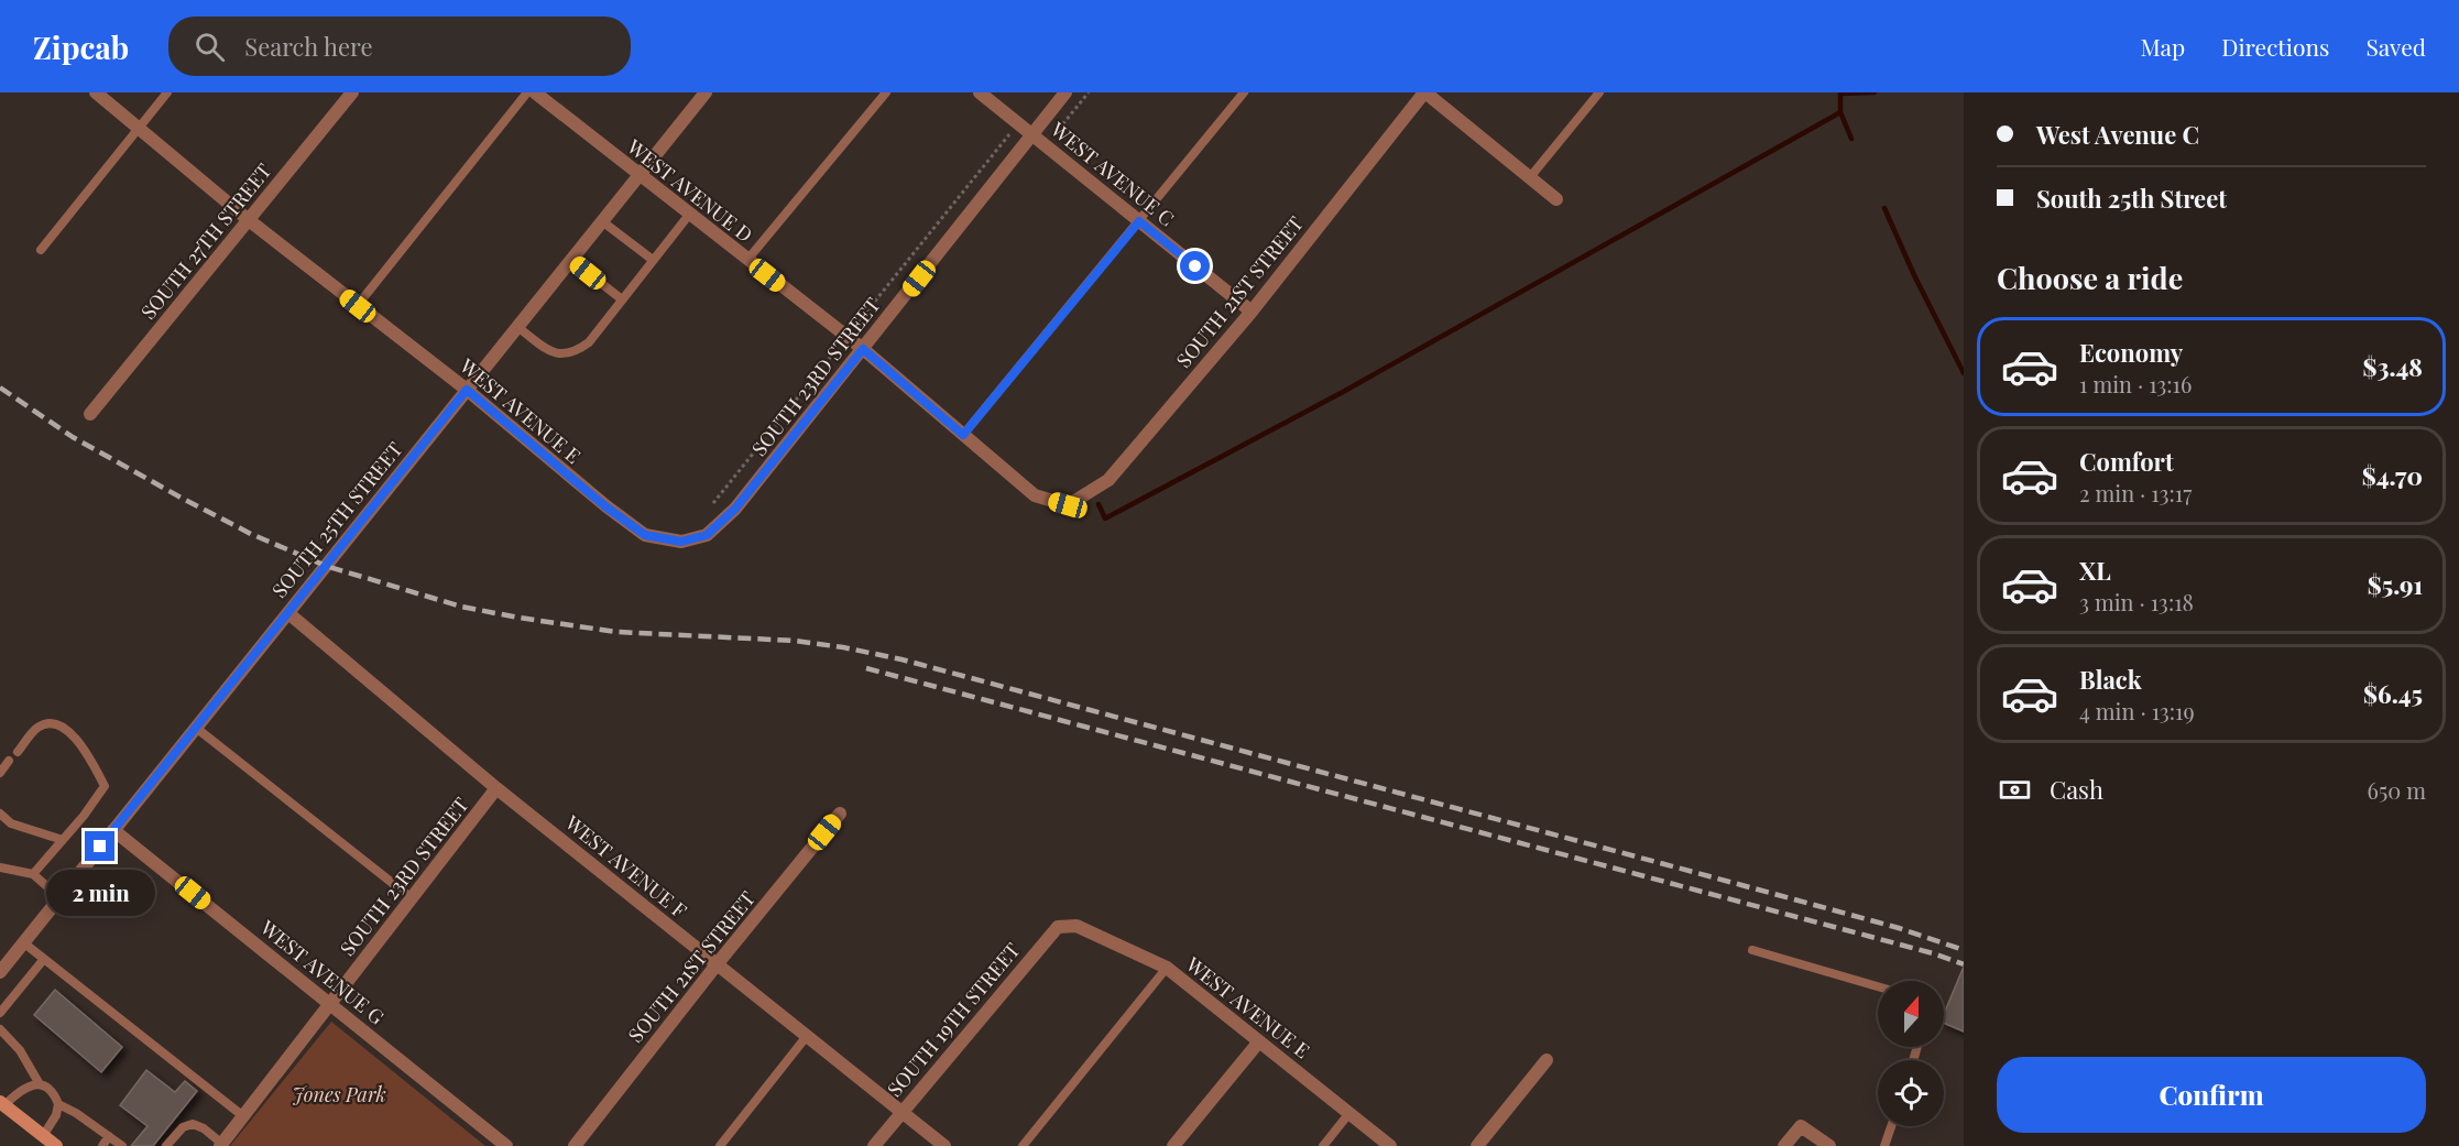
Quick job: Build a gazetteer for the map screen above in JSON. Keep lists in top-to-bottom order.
{
  "streets": {
    "street": [
      "WEST AVENUE C",
      "WEST AVENUE D",
      "SOUTH 27TH STREET",
      "SOUTH 21ST STREET",
      "SOUTH 23RD STREET",
      "WEST AVENUE E",
      "SOUTH 25TH STREET",
      "WEST AVENUE F",
      "WEST AVENUE G",
      "SOUTH 19TH STREET"
    ]
  },
  "crossings": [
    ["WEST AVENUE C", "SOUTH 21ST STREET"],
    ["WEST AVENUE C", "SOUTH 23RD STREET"],
    ["WEST AVENUE D", "SOUTH 21ST STREET"],
    ["WEST AVENUE D", "SOUTH 23RD STREET"],
    ["WEST AVENUE D", "SOUTH 25TH STREET"],
    ["SOUTH 27TH STREET", "WEST AVENUE E"],
    ["SOUTH 21ST STREET", "WEST AVENUE F"],
    ["SOUTH 23RD STREET", "WEST AVENUE E"],
    ["SOUTH 23RD STREET", "WEST AVENUE F"],
    ["SOUTH 23RD STREET", "WEST AVENUE G"],
    ["WEST AVENUE E", "SOUTH 25TH STREET"],
    ["WEST AVENUE E", "SOUTH 19TH STREET"],
    ["SOUTH 25TH STREET", "WEST AVENUE F"],
    ["SOUTH 25TH STREET", "WEST AVENUE G"],
    ["WEST AVENUE F", "SOUTH 19TH STREET"]
  ],
  "parks": ["Jones Park"],
  "north": "top",
  "page": {
    "header": "Zipcab",
    "search": "Search here",
    "nav": ["Map", "Directions", "Saved"],
    "banner": ["West Avenue C", "South 25th Street"],
    "heading": "Choose a ride",
    "list": [
      {
        "name": "Economy",
        "note": "1 min · 13:16",
        "value": "$3.48"
      },
      {
        "name": "Comfort",
        "note": "2 min · 13:17",
        "value": "$4.70"
      },
      {
        "name": "XL",
        "note": "3 min · 13:18",
        "value": "$5.91"
      },
      {
        "name": "Black",
        "note": "4 min · 13:19",
        "value": "$6.45"
      }
    ],
    "pay": ["Cash", "650 m"],
    "bubble": "2 min",
    "buttons": "Confirm"
  }
}
